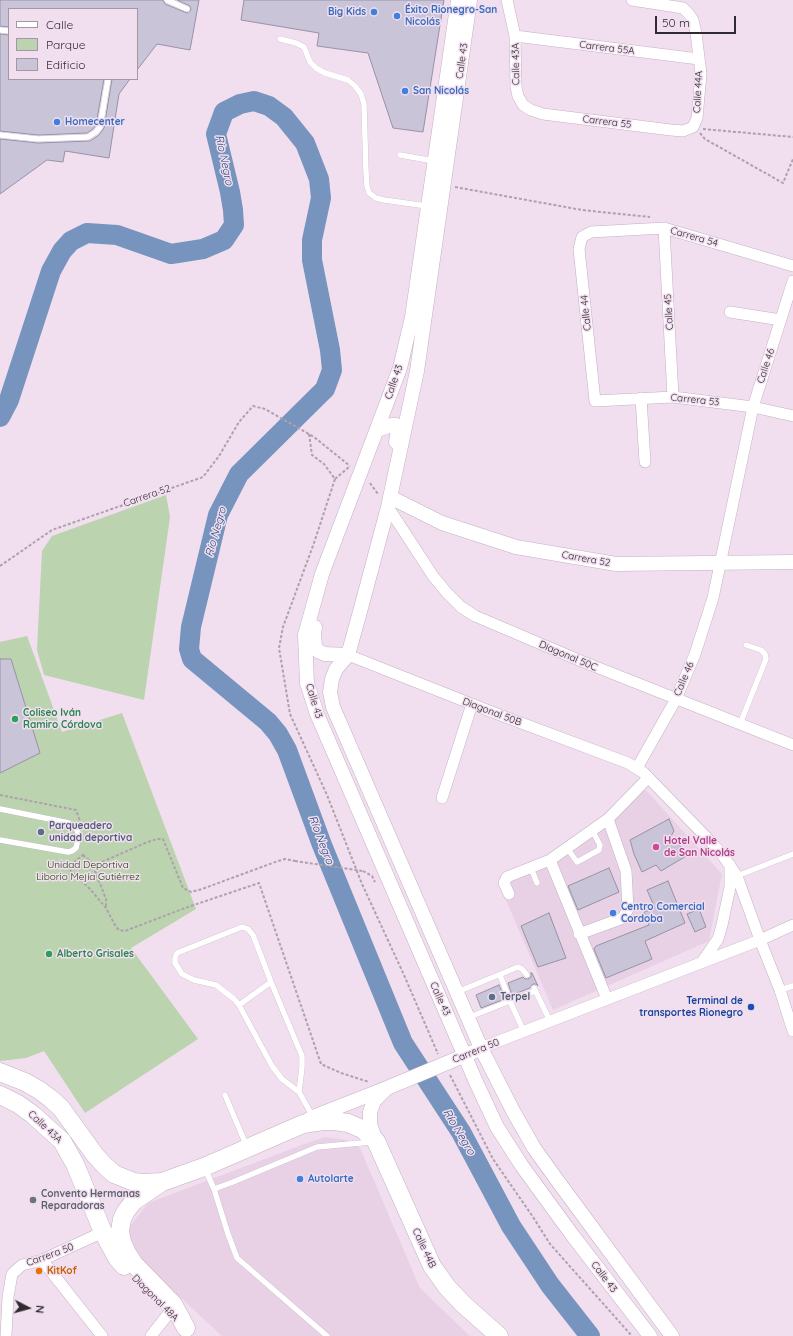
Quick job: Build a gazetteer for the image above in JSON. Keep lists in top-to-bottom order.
{
  "streets": {
    "main road": [
      "Calle 43A",
      "Carrera 50",
      "Calle 44B",
      "Diagonal 48A"
    ],
    "street": [
      "Carrera 55A",
      "Calle 43",
      "Calle 44A",
      "Carrera 55",
      "Carrera 54",
      "Calle 45",
      "Calle 44",
      "Calle 46",
      "Carrera 53",
      "Carrera 52",
      "Diagonal 50C",
      "Diagonal 50B"
    ]
  },
  "crossings": [
    ["Carrera 55A", "Calle 43A"],
    ["Carrera 55A", "Calle 44A"],
    ["Calle 43", "Carrera 52"],
    ["Calle 43", "Diagonal 50C"],
    ["Calle 43", "Diagonal 50B"],
    ["Calle 43", "Carrera 50"],
    ["Calle 43A", "Carrera 55"],
    ["Calle 43A", "Carrera 50"],
    ["Calle 43A", "Diagonal 48A"],
    ["Calle 44A", "Carrera 55"],
    ["Carrera 54", "Calle 45"],
    ["Carrera 54", "Calle 44"],
    ["Calle 45", "Carrera 53"],
    ["Calle 44", "Carrera 53"],
    ["Calle 46", "Carrera 53"],
    ["Calle 46", "Carrera 52"],
    ["Calle 46", "Diagonal 50C"],
    ["Calle 46", "Diagonal 50B"],
    ["Carrera 52", "Diagonal 50C"],
    ["Carrera 50", "Calle 44B"]
  ],
  "water": ["Río Negro"],
  "parks": ["Unidad Deportiva Liborio Mejía Gutiérrez"],
  "places": [
    "Big Kids",
    "Éxito Rionegro-San Nicolás",
    "San Nicolás",
    "Homecenter",
    "Coliseo Iván Ramiro Córdova",
    "Parqueadero unidad deportiva",
    "Hotel Valle de San Nicolás",
    "Centro Comercial Cordoba",
    "Alberto Grisales",
    "Terpel",
    "Terminal de transportes Rionegro",
    "Autolarte",
    "Convento Hermanas Reparadoras",
    "KitKof"
  ],
  "legend": ["Calle", "Parque", "Edificio"],
  "scale_bar": "50 m",
  "north": "right"
}
